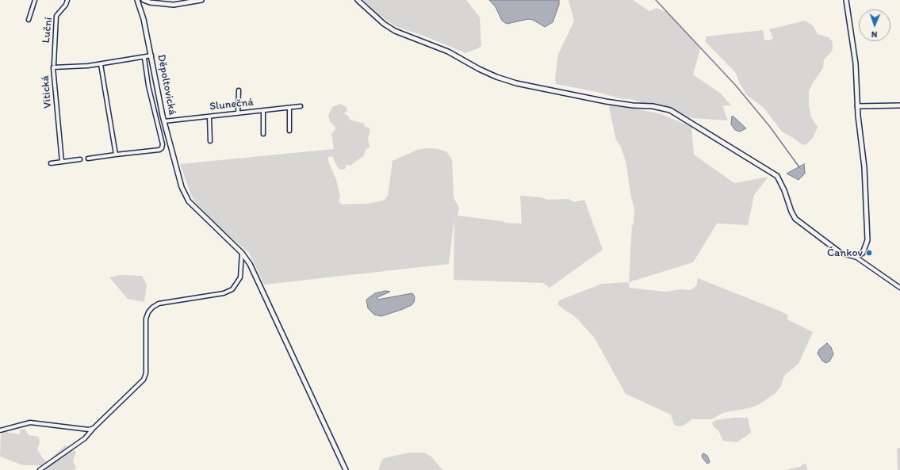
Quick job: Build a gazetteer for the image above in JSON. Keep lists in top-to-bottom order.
{
  "streets": {
    "street": [
      "Luční",
      "Děpoltovická",
      "Vitická",
      "Slunečná"
    ]
  },
  "crossings": [
    ["Děpoltovická", "Vitická"],
    ["Děpoltovická", "Slunečná"]
  ],
  "places": ["Čankov"],
  "north": "bottom"
}
